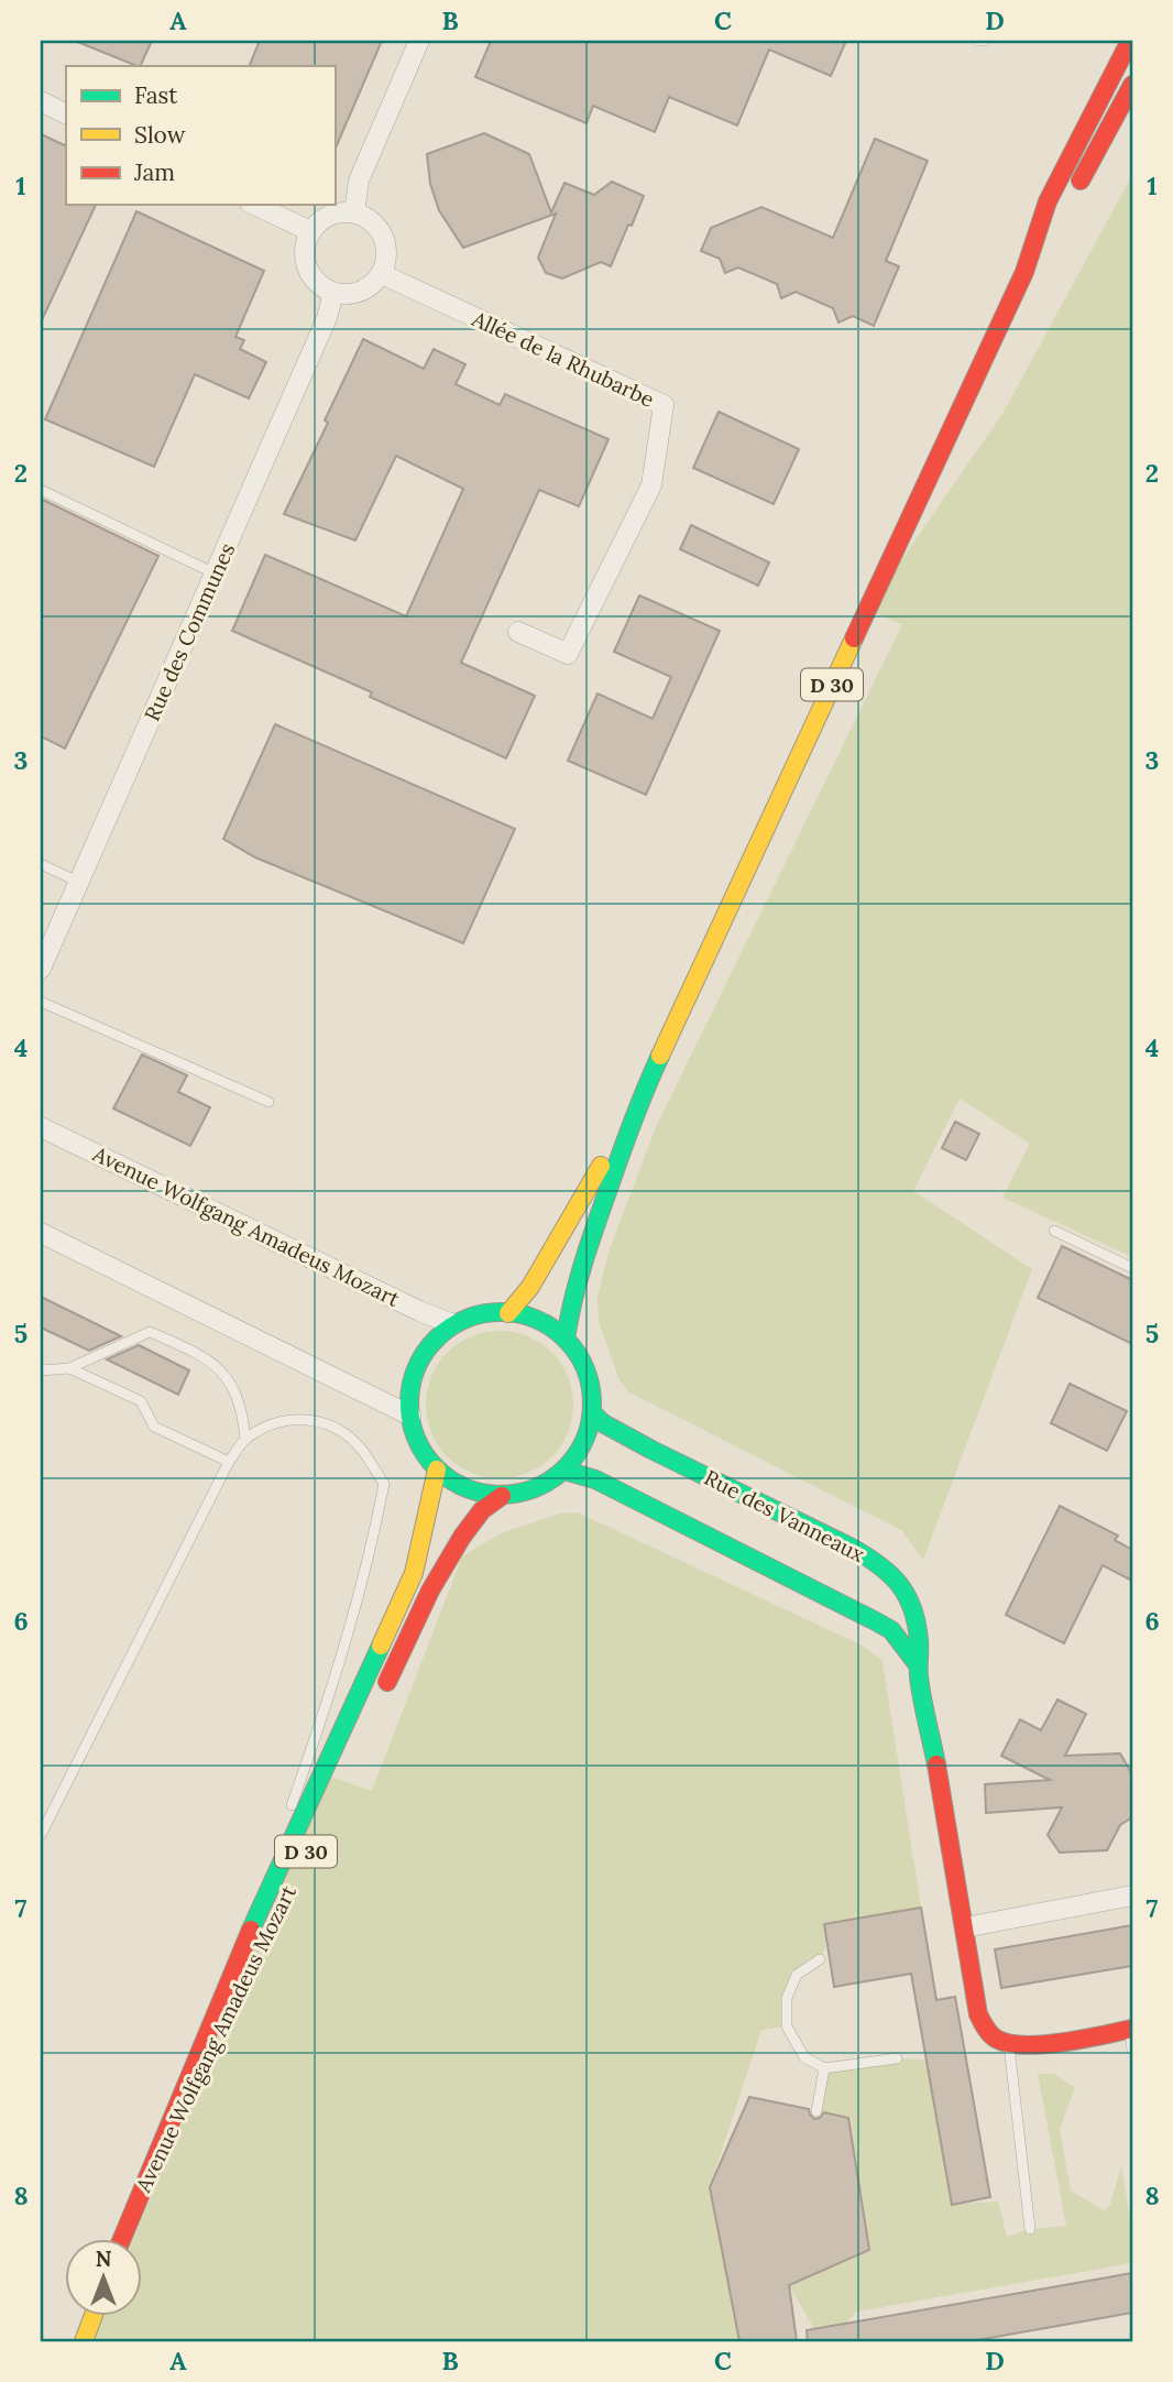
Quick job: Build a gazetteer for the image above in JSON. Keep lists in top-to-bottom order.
{
  "streets": {
    "main road": ["D 30", "Avenue Wolfgang Amadeus Mozart", "Rue des Vanneaux"],
    "street": ["Allée de la Rhubarbe", "Rue des Communes"]
  },
  "crossings": [
    ["Allée de la Rhubarbe", "Rue des Communes"],
    ["D 30", "Avenue Wolfgang Amadeus Mozart"],
    ["D 30", "Rue des Vanneaux"],
    ["Avenue Wolfgang Amadeus Mozart", "Rue des Vanneaux"]
  ],
  "legend": ["Fast", "Slow", "Jam"],
  "north": "top",
  "grid": {
    "columns": [
      "A",
      "B",
      "C",
      "D"
    ],
    "rows": [
      "1",
      "2",
      "3",
      "4",
      "5",
      "6",
      "7",
      "8"
    ]
  }
}
